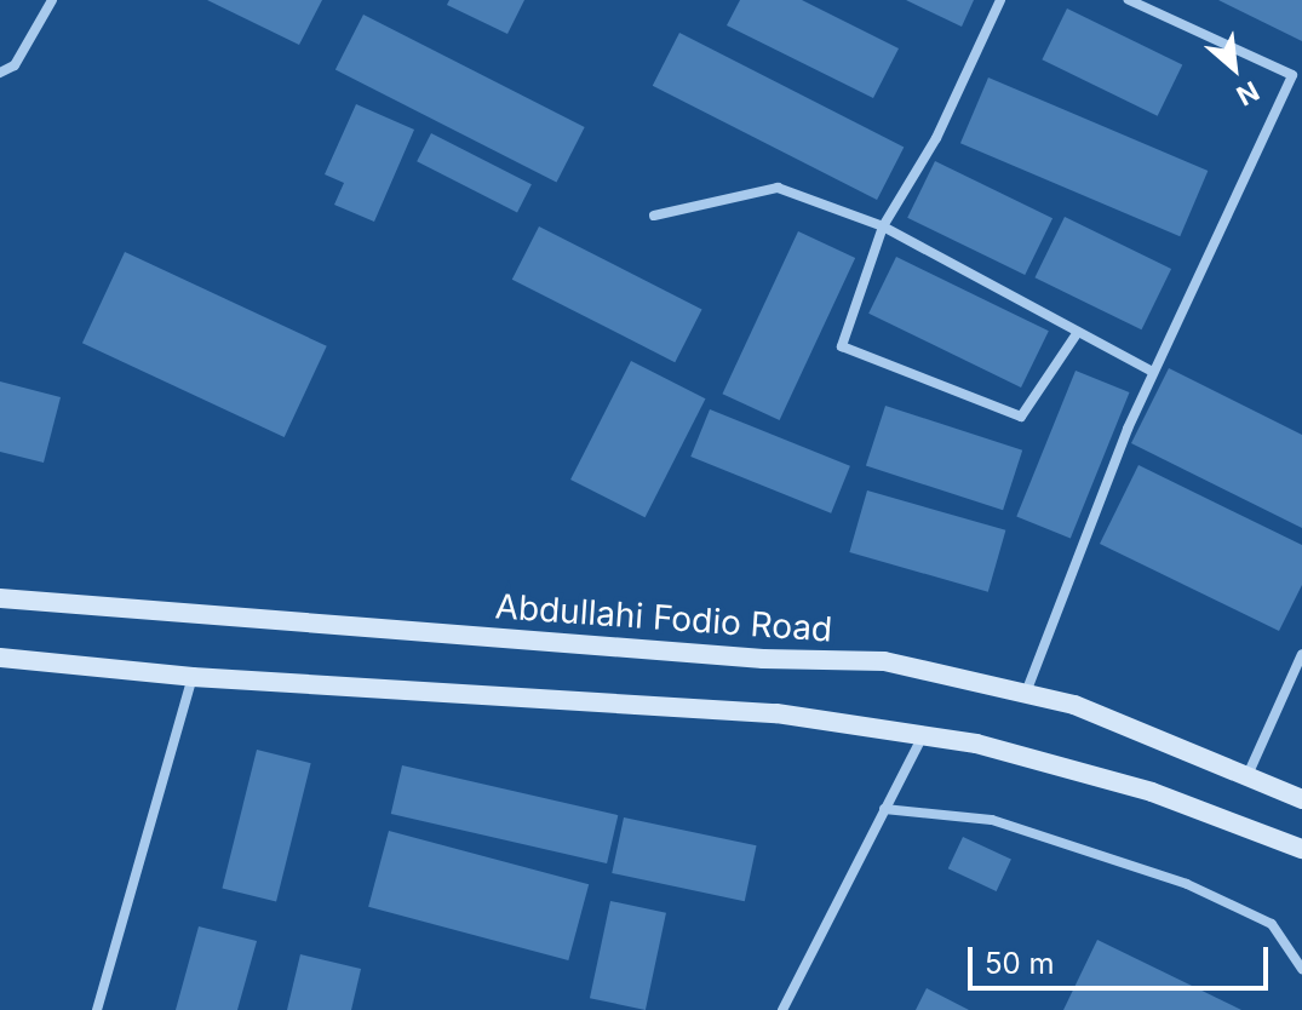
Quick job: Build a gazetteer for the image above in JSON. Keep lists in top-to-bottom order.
{
  "streets": {
    "main road": ["Abdullahi Fodio Road"]
  },
  "scale_bar": "50 m",
  "north": "bottom right"
}
